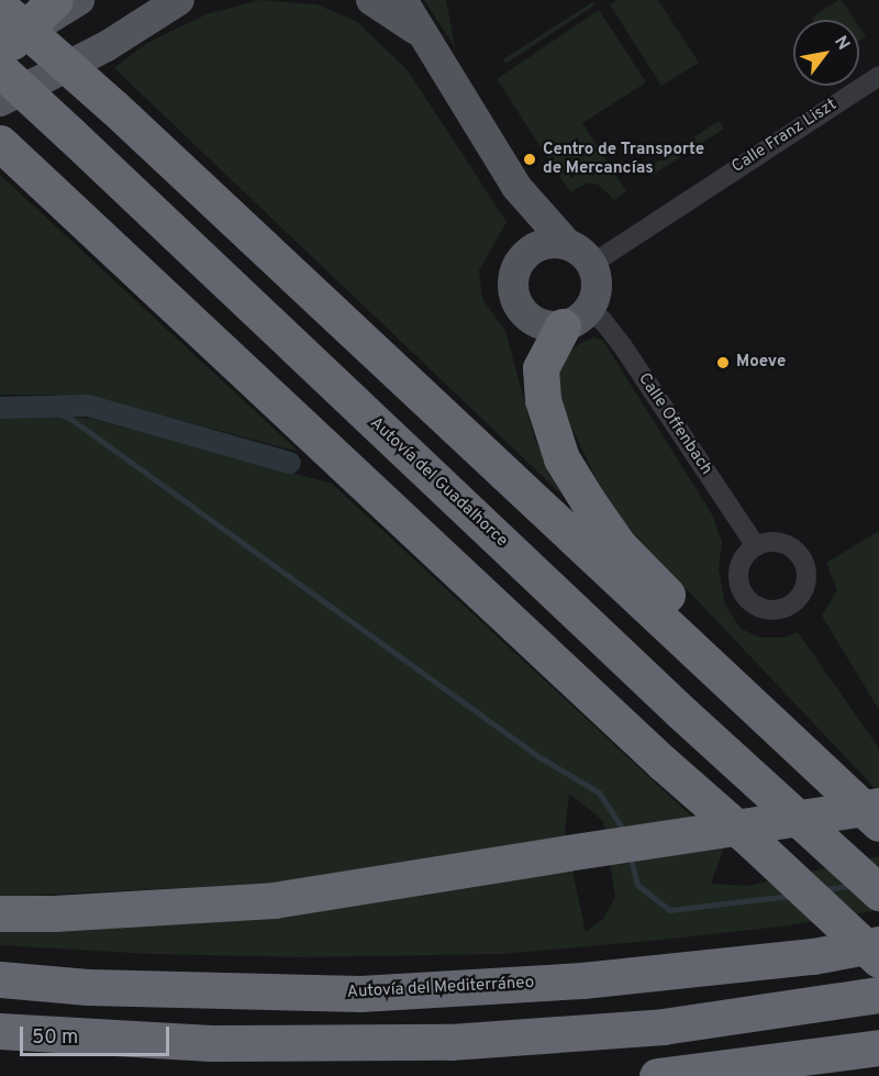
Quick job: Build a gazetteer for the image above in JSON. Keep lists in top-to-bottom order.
{
  "streets": {
    "highway": ["Autovía del Guadalhorce", "Autovía del Mediterráneo"],
    "street": ["Calle Franz Liszt", "Calle Offenbach"]
  },
  "crossings": [
    ["Calle Franz Liszt", "Calle Offenbach"]
  ],
  "places": ["Centro de Transporte de Mercancías", "Moeve"],
  "scale_bar": "50 m",
  "north": "top right"
}
